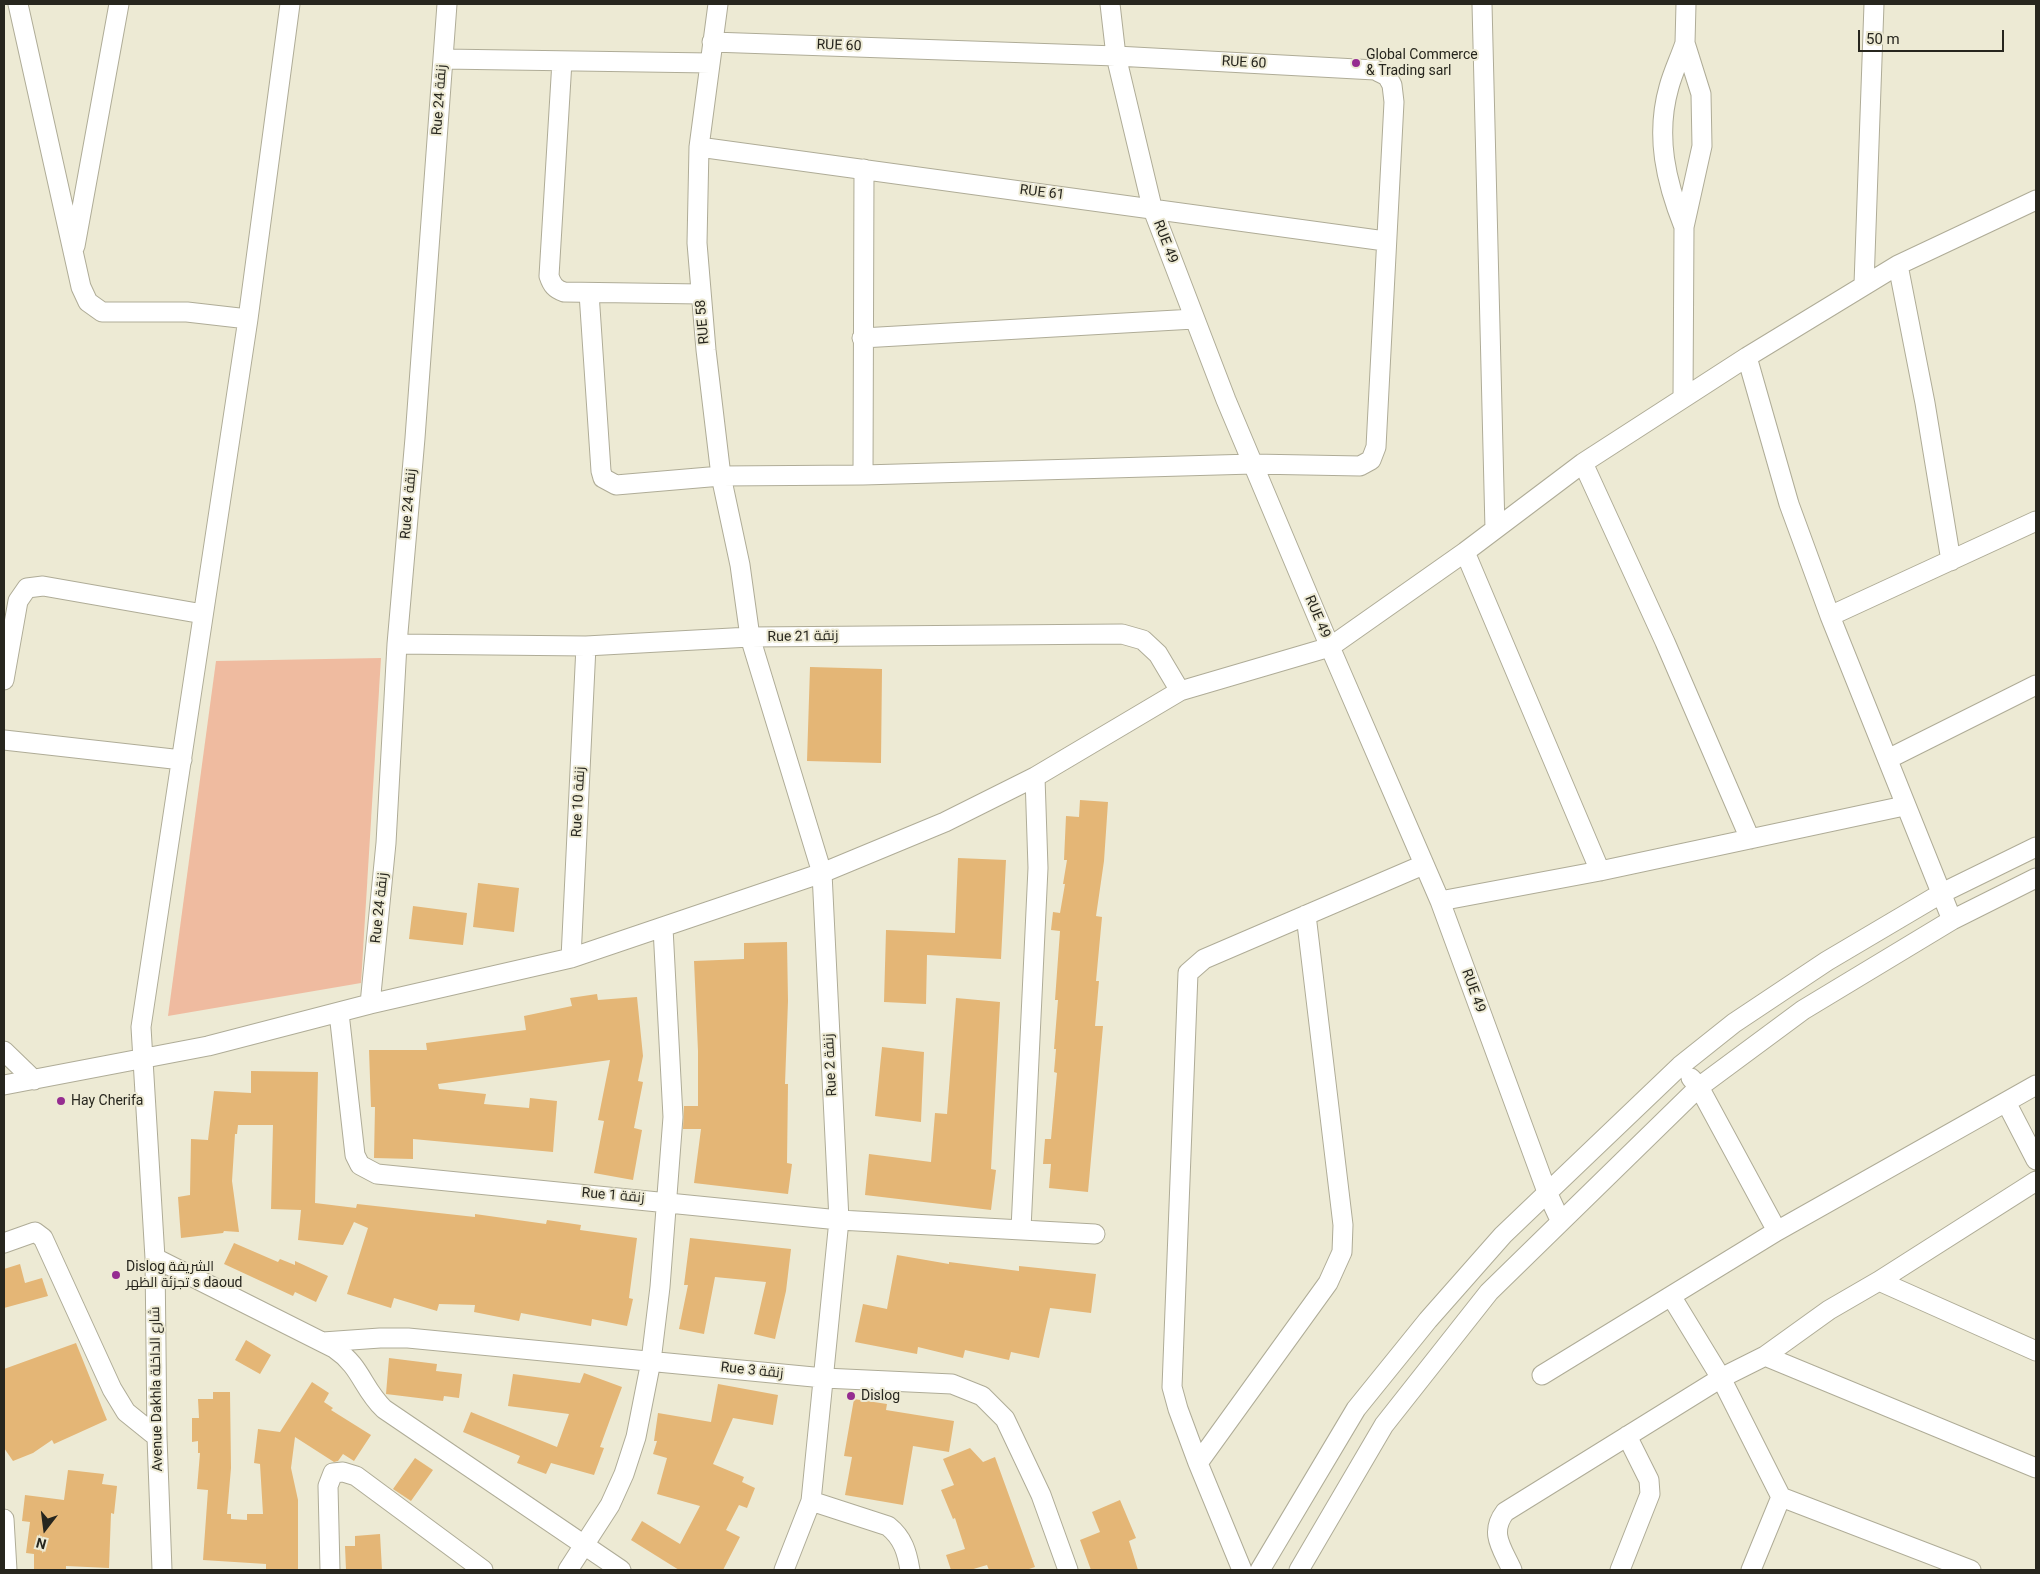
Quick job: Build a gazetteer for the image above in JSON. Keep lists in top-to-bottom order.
{
  "streets": {
    "street": [
      "RUE 60",
      "Rue 24 زنقة",
      "RUE 61",
      "RUE 49",
      "RUE 58",
      "Rue 21 زنقة",
      "Rue 10 زنقة",
      "Rue 2 زنقة",
      "Rue 1 زنقة",
      "Rue 3 زنقة",
      "Avenue Dakhla شارع الداخلة"
    ]
  },
  "crossings": [
    ["RUE 60", "RUE 61"],
    ["RUE 60", "RUE 49"],
    ["RUE 60", "RUE 58"],
    ["Rue 24 زنقة", "Rue 21 زنقة"],
    ["RUE 61", "RUE 49"],
    ["RUE 61", "RUE 58"],
    ["RUE 58", "Rue 21 زنقة"],
    ["RUE 58", "Rue 2 زنقة"],
    ["Rue 21 زنقة", "Rue 10 زنقة"],
    ["Rue 21 زنقة", "Rue 2 زنقة"],
    ["Rue 2 زنقة", "Rue 1 زنقة"],
    ["Rue 2 زنقة", "Rue 3 زنقة"]
  ],
  "places": [
    "Global Commerce & Trading sarl",
    "Hay Cherifa",
    "Dislog الشريفة تجزئة الظهر s daoud",
    "Dislog"
  ],
  "scale_bar": "50 m",
  "north": "bottom"
}
